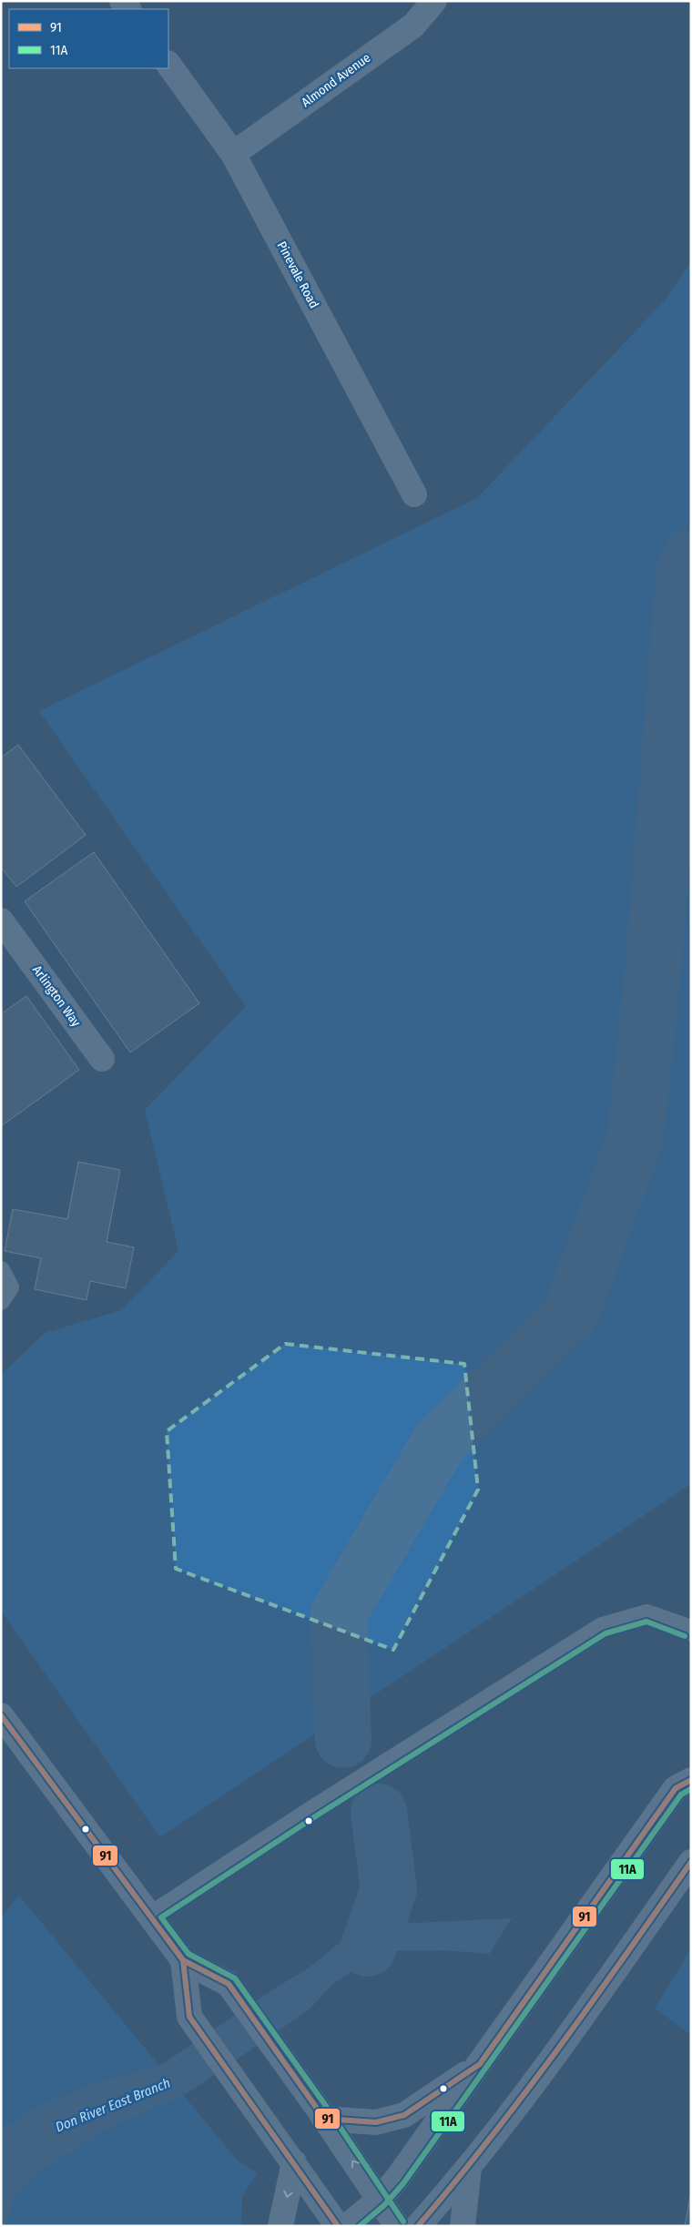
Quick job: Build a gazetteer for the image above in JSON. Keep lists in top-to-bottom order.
{
  "streets": {
    "street": ["Almond Avenue", "Pinevale Road", "Arlington Way"]
  },
  "crossings": [
    ["Almond Avenue", "Pinevale Road"]
  ],
  "water": ["Don River East Branch"],
  "lines": ["transit line 11A", "transit line 91"],
  "legend": ["91", "11A"]
}
